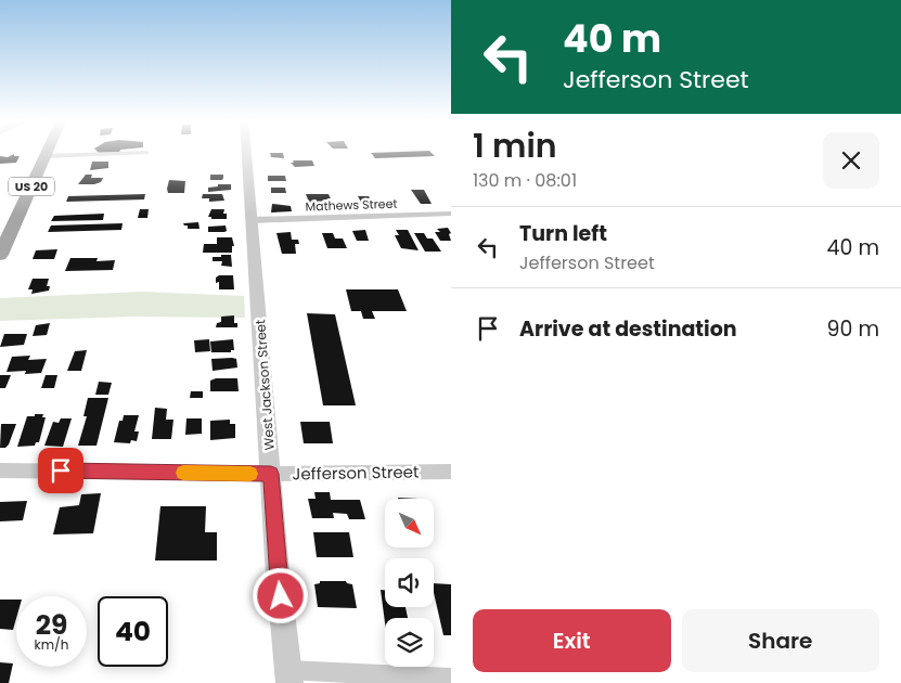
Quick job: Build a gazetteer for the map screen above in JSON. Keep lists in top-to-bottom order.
{
  "streets": {
    "main road": ["US 20"],
    "street": ["Mathews Street", "West Jackson Street", "Jefferson Street"]
  },
  "crossings": [
    ["Mathews Street", "West Jackson Street"],
    ["West Jackson Street", "Jefferson Street"]
  ],
  "north": "bottom right",
  "page": {
    "turn": ["40 m", "Jefferson Street"],
    "heading": ["1 min", "130 m · 08:01"],
    "list": [
      {
        "name": "Turn left",
        "note": "Jefferson Street",
        "value": "40 m"
      },
      {
        "name": "Arrive at destination",
        "value": "90 m"
      }
    ],
    "speed": "29 km/h",
    "limit": "40",
    "buttons": ["Exit", "Share"]
  }
}
